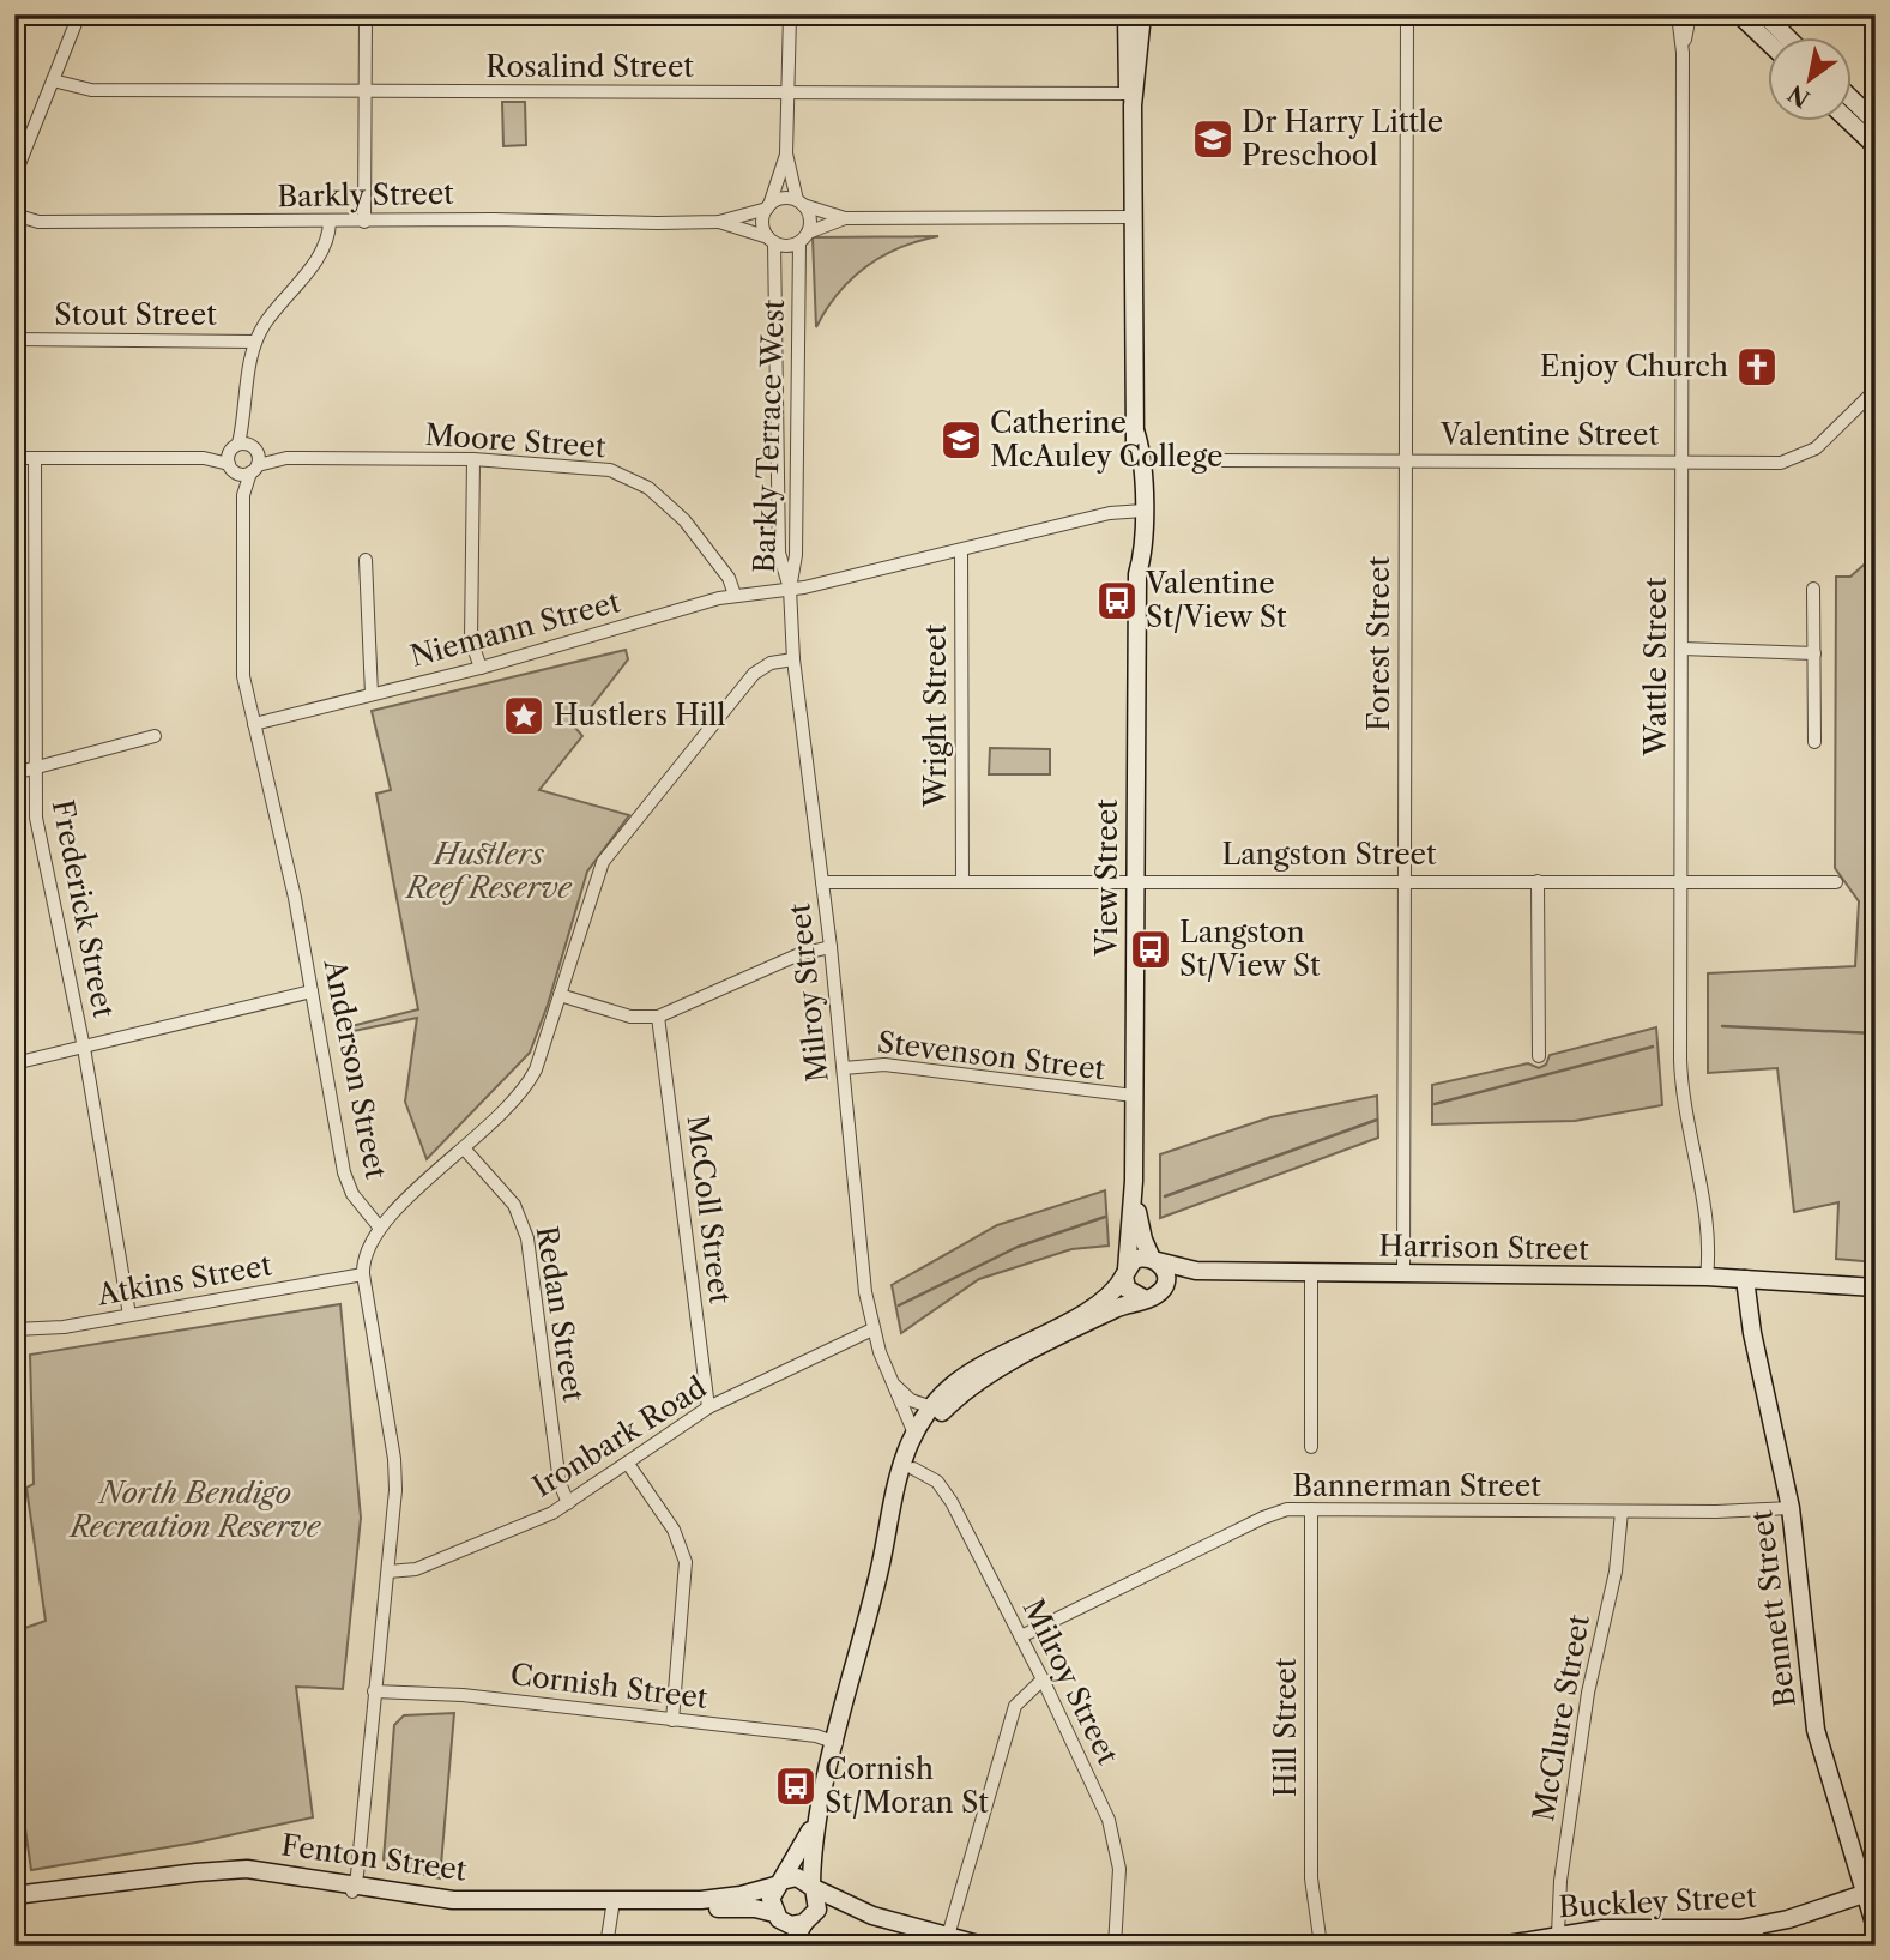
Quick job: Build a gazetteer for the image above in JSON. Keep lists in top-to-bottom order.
{
  "streets": {
    "street": [
      "Rosalind Street",
      "Barkly Street",
      "Stout Street",
      "Valentine Street",
      "Barkly Terrace West",
      "Moore Street",
      "Niemann Street",
      "Forest Street",
      "Wattle Street",
      "Wright Street",
      "Langston Street",
      "View Street",
      "Frederick Street",
      "Milroy Street",
      "Stevenson Street",
      "Anderson Street",
      "McColl Street",
      "Harrison Street",
      "Atkins Street",
      "Redan Street",
      "Ironbark Road",
      "Bannerman Street",
      "Bennett Street",
      "Cornish Street",
      "McClure Street",
      "Hill Street",
      "Fenton Street",
      "Buckley Street"
    ]
  },
  "crossings": [
    ["Rosalind Street", "View Street"],
    ["Barkly Street", "Barkly Terrace West"],
    ["Valentine Street", "Forest Street"],
    ["Valentine Street", "Wattle Street"],
    ["Barkly Terrace West", "Niemann Street"],
    ["Barkly Terrace West", "Milroy Street"],
    ["Moore Street", "Niemann Street"],
    ["Moore Street", "Anderson Street"],
    ["Niemann Street", "Milroy Street"],
    ["Niemann Street", "Anderson Street"],
    ["Forest Street", "Langston Street"],
    ["Forest Street", "Harrison Street"],
    ["Wattle Street", "Langston Street"],
    ["Wattle Street", "Harrison Street"],
    ["Wright Street", "Langston Street"],
    ["Langston Street", "View Street"],
    ["Langston Street", "Milroy Street"],
    ["View Street", "Stevenson Street"],
    ["View Street", "Harrison Street"],
    ["Frederick Street", "Atkins Street"],
    ["Milroy Street", "Stevenson Street"],
    ["Milroy Street", "Ironbark Road"],
    ["Milroy Street", "Bannerman Street"],
    ["McColl Street", "Ironbark Road"],
    ["Harrison Street", "Bennett Street"],
    ["Redan Street", "Ironbark Road"],
    ["Bannerman Street", "Bennett Street"],
    ["Bannerman Street", "McClure Street"],
    ["Bannerman Street", "Hill Street"],
    ["Bennett Street", "Buckley Street"],
    ["McClure Street", "Buckley Street"]
  ],
  "parks": ["Hustlers Reef Reserve", "North Bendigo Recreation Reserve"],
  "places": {
    "school or university": ["Dr Harry Little Preschool", "Catherine McAuley College"],
    "church": ["Enjoy Church"],
    "bus stop": ["Valentine St/View St", "Langston St/View St", "Cornish St/Moran St"],
    "place": ["Hustlers Hill"]
  },
  "north": "bottom left"
}
